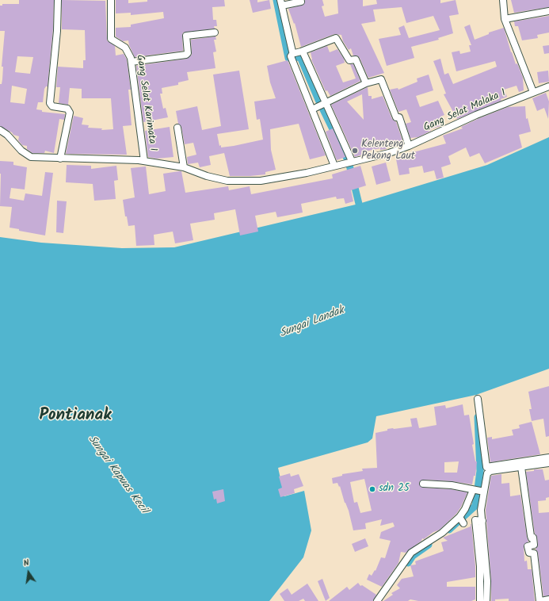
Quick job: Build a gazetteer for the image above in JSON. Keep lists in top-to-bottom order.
{
  "streets": {
    "street": ["Gang Selat Karimata I", "Gang Selat Malaka 1"]
  },
  "crossings": [
    ["Gang Selat Karimata I", "Gang Selat Malaka 1"]
  ],
  "districts": ["Pontianak"],
  "water": ["Sungai Landak", "Sungai Kapuas Kecil"],
  "places": ["Kelenteng Pekong Laut", "sdn 25"],
  "north": "top"
}
